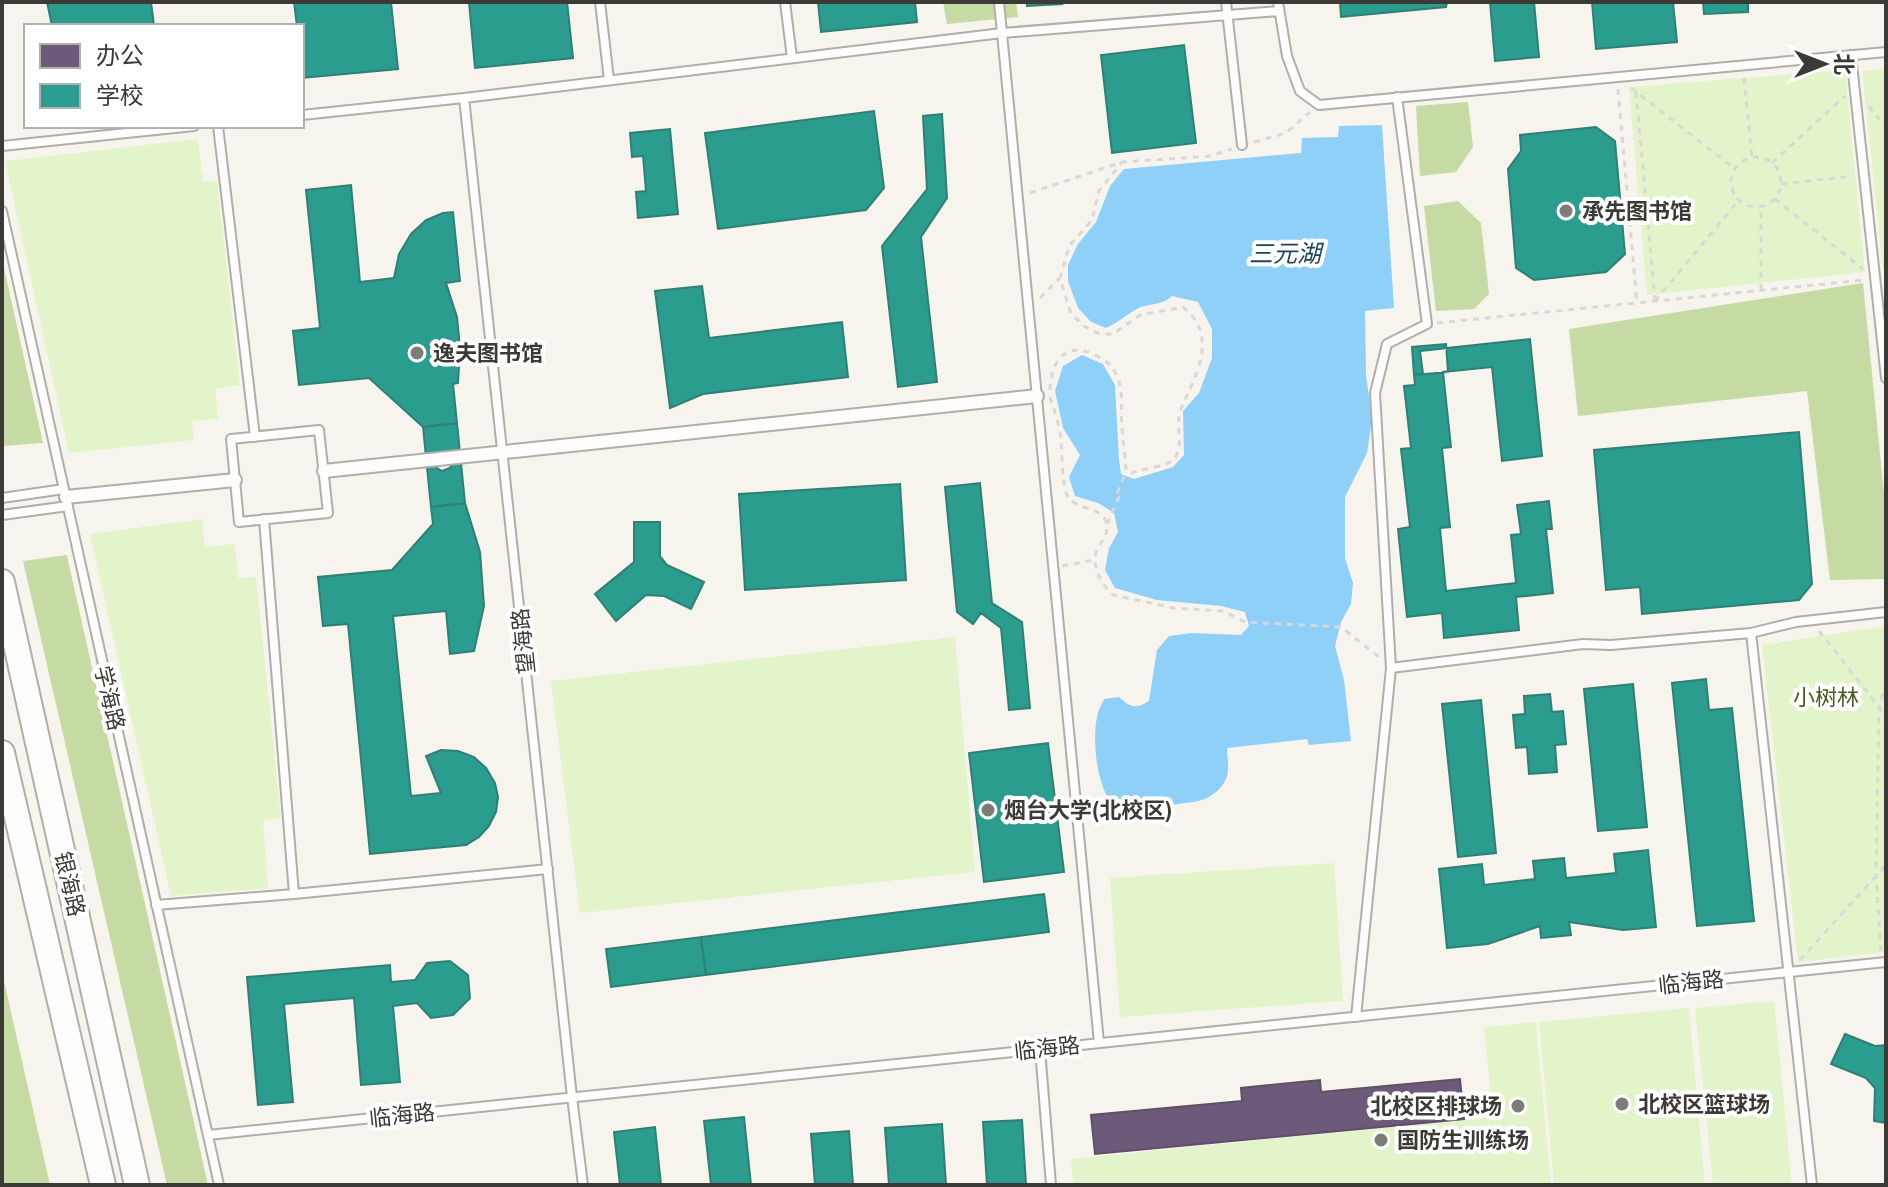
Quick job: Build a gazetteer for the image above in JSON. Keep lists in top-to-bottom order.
{
  "streets": {
    "main road": ["银海路"],
    "lane": ["望海路", "学海路", "临海路"]
  },
  "crossings": [
    ["望海路", "临海路"],
    ["学海路", "临海路"]
  ],
  "water": ["三元湖"],
  "parks": ["小树林"],
  "places": [
    "承先图书馆",
    "逸夫图书馆",
    "烟台大学(北校区)",
    "北校区篮球场",
    "北校区排球场",
    "国防生训练场"
  ],
  "legend": ["办公", "学校"],
  "north": "right"
}
